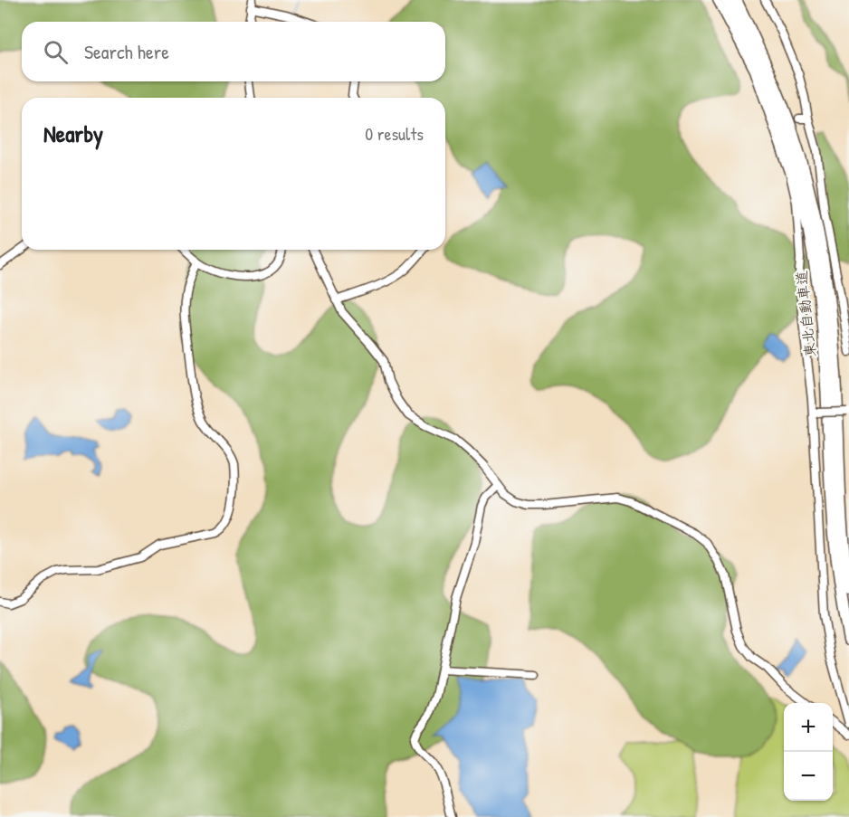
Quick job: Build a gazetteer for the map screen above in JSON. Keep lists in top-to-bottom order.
{
  "streets": {
    "highway": ["東北自動車道"]
  },
  "page": {
    "search": "Search here",
    "heading": ["Nearby", "0 results"],
    "map_buttons": ["+", "−"]
  }
}
